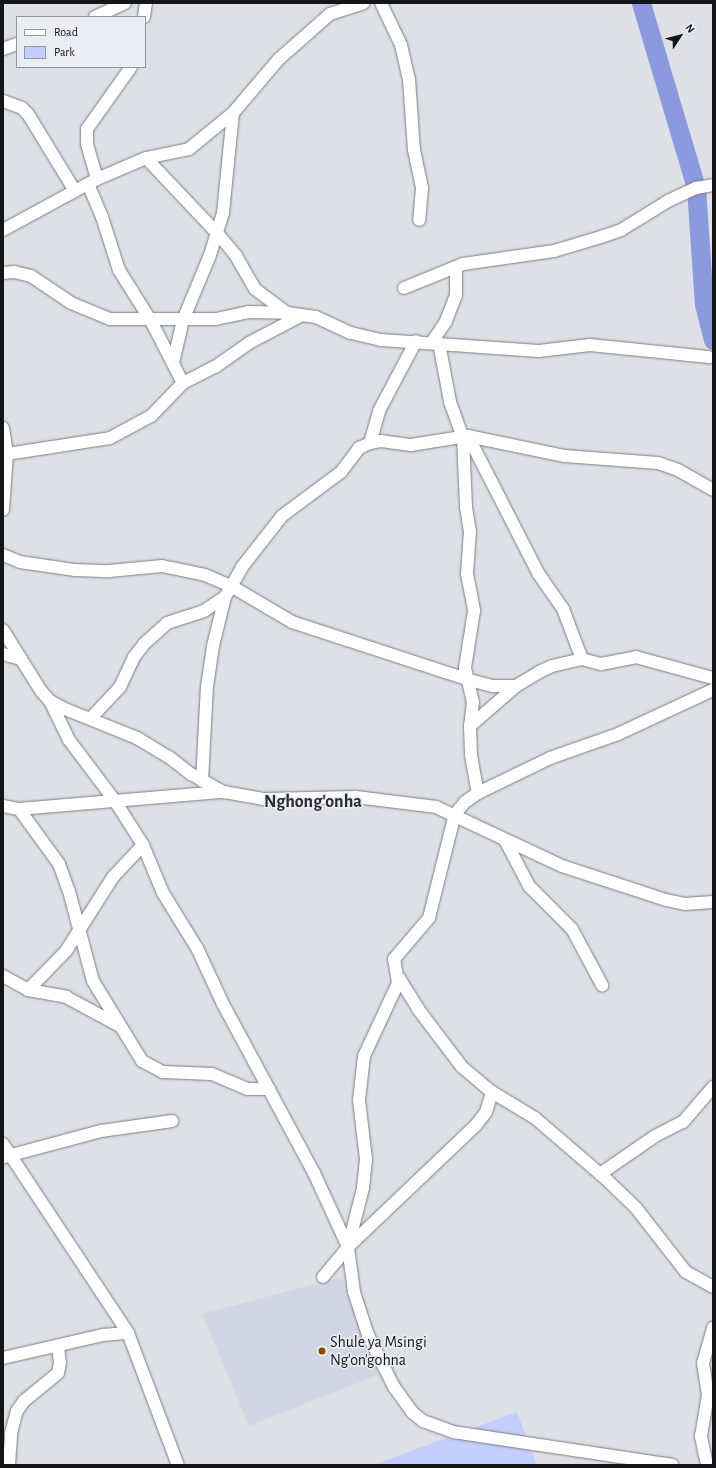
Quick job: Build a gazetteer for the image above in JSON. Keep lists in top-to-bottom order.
{
  "districts": ["Nghong'onha"],
  "places": ["Shule ya Msingi Ng'on'gohna"],
  "legend": ["Road", "Park"],
  "north": "top right"
}
